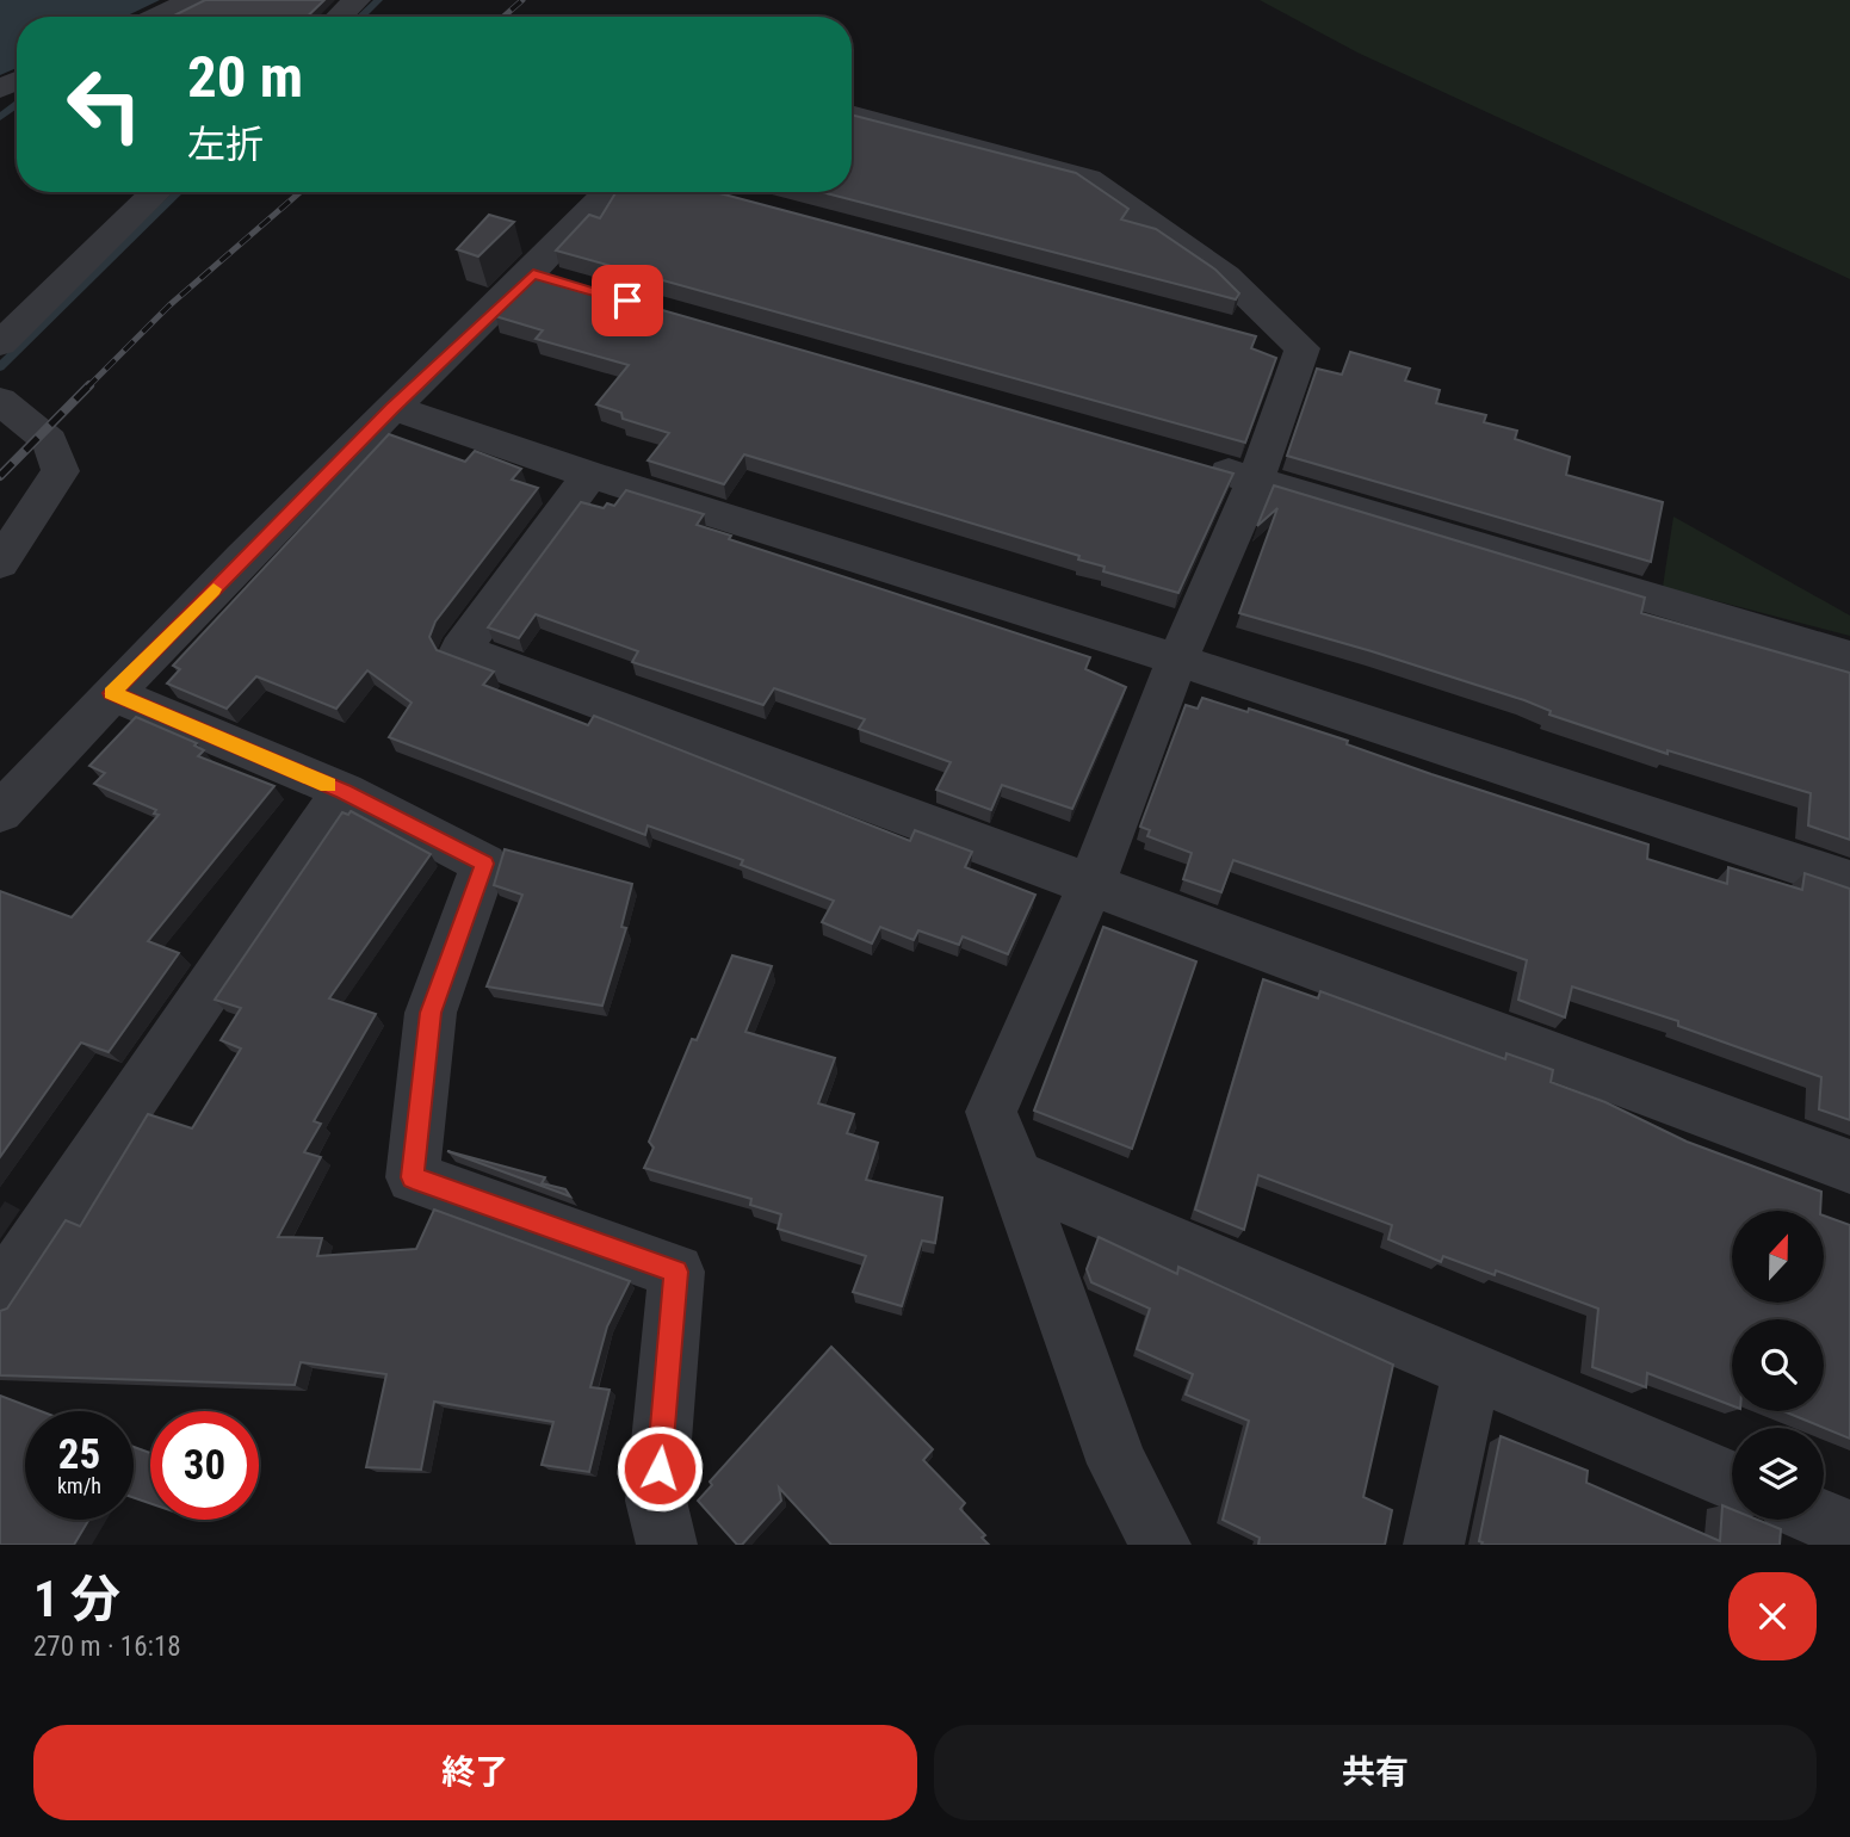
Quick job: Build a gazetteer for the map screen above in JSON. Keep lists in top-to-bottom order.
{
  "north": "top",
  "page": {
    "turn": ["20 m", "左折"],
    "speed": "25 km/h",
    "limit": "30",
    "heading": ["1 分", "270 m · 16:18"],
    "buttons": ["終了", "共有"]
  }
}
